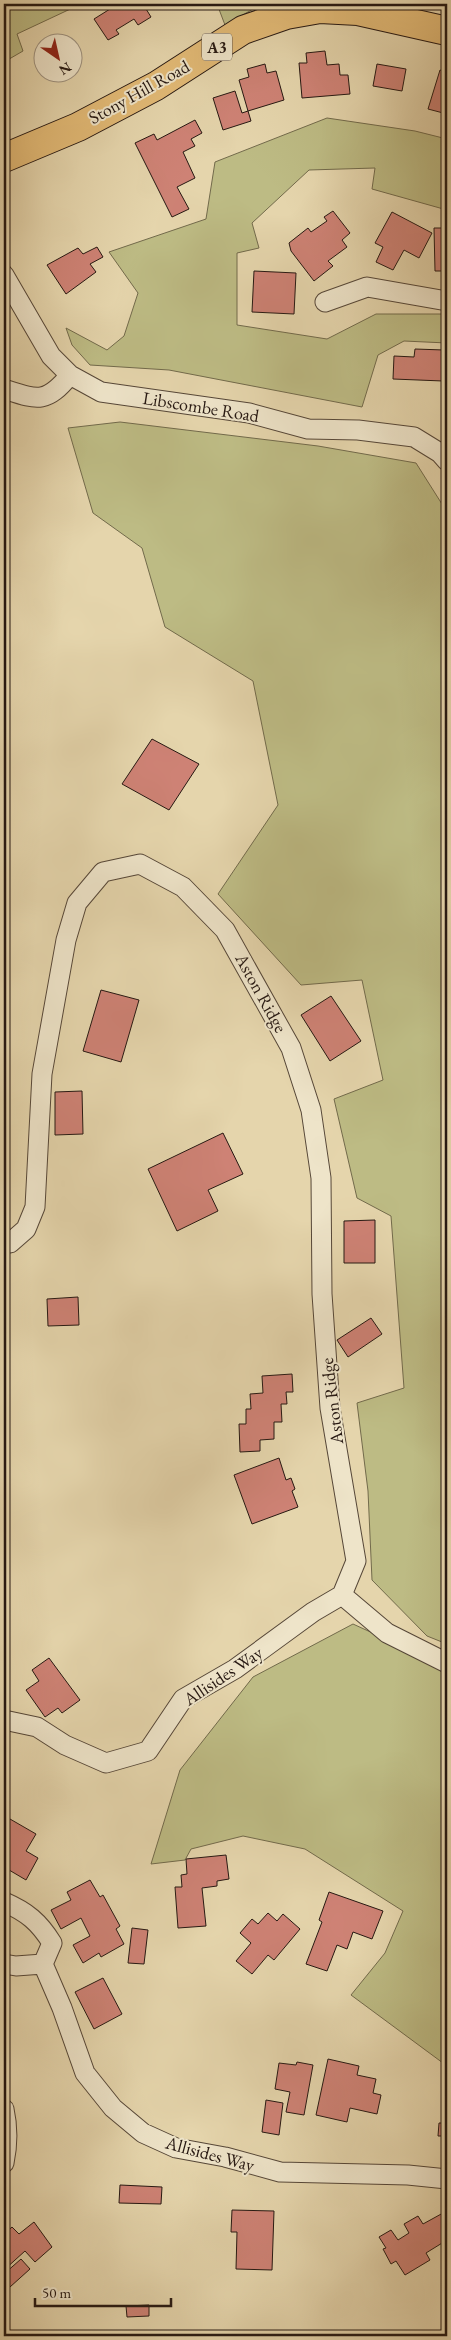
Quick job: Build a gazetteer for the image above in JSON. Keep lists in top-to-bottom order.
{
  "streets": {
    "main road": ["A3", "Stony Hill Road"],
    "street": ["Libscombe Road", "Aston Ridge", "Allisides Way"]
  },
  "crossings": [
    ["Aston Ridge", "Allisides Way"]
  ],
  "scale_bar": "50 m",
  "north": "bottom right"
}
